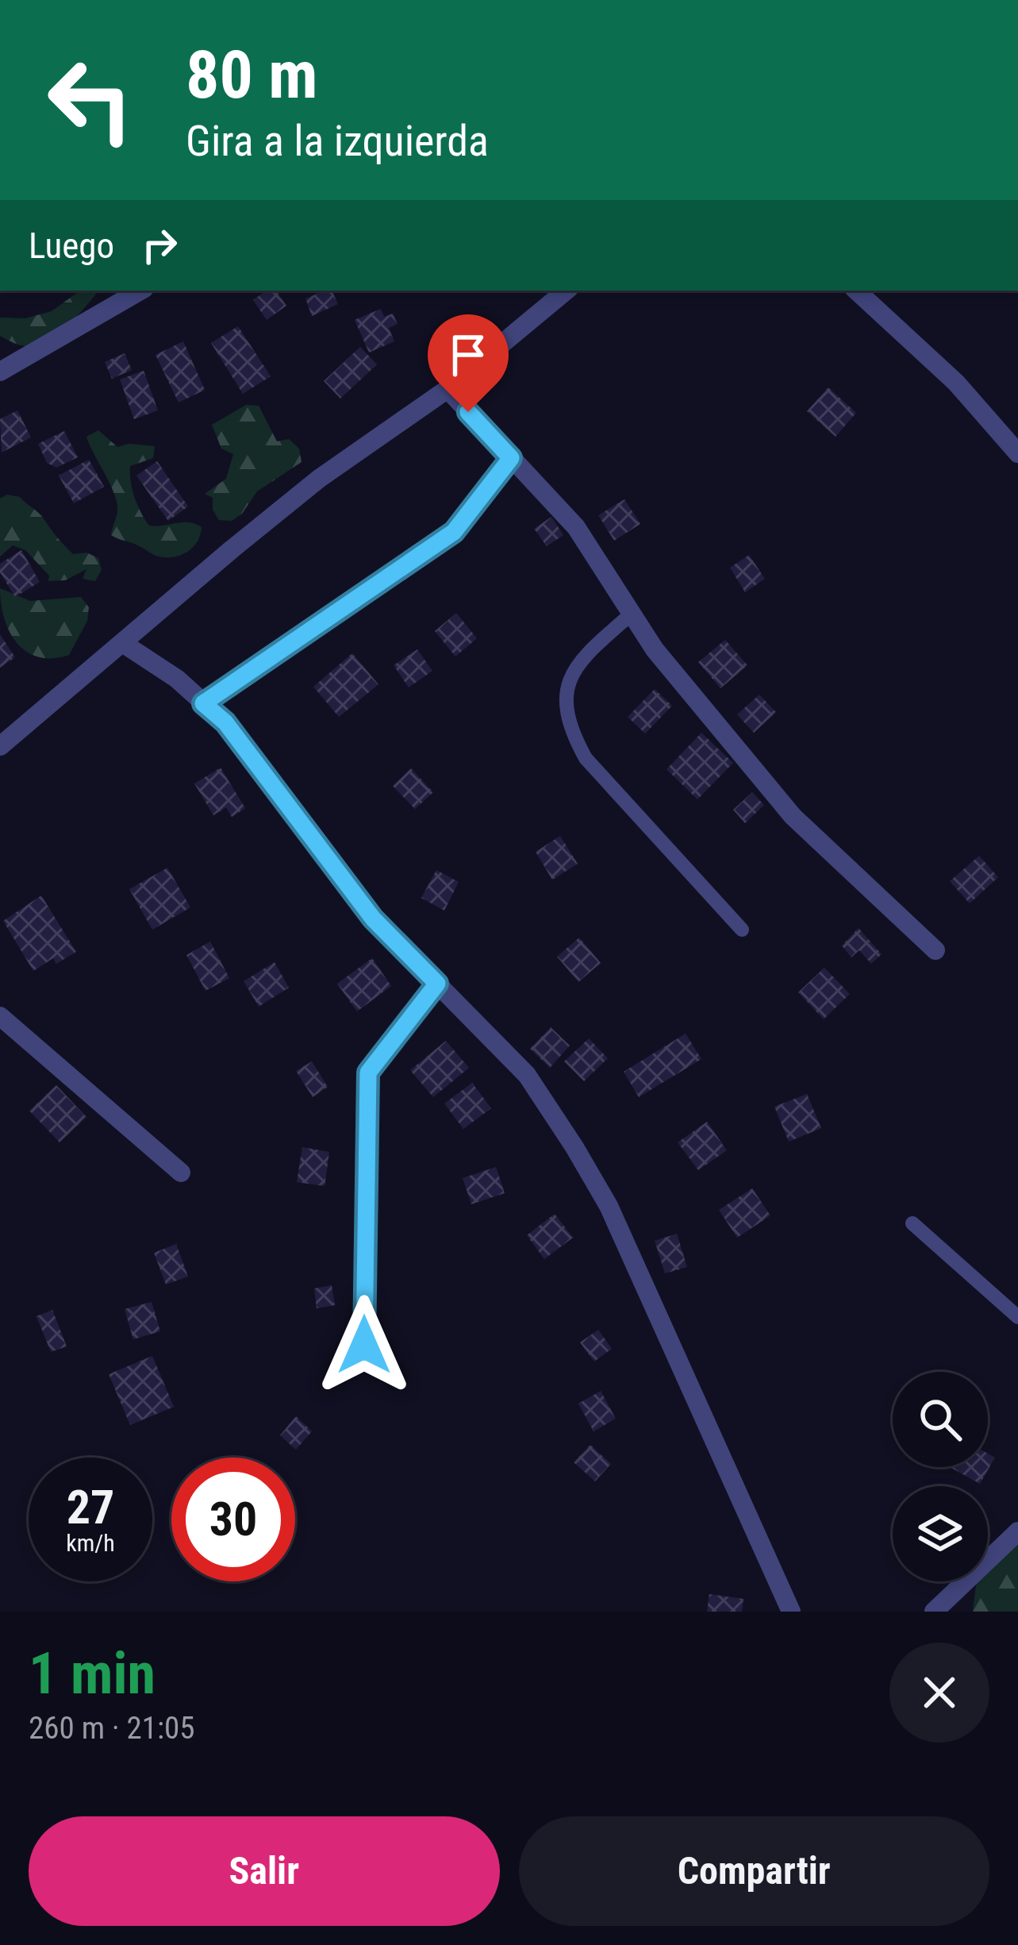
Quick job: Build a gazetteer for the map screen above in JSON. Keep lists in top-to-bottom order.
{
  "page": {
    "turn": ["80 m", "Gira a la izquierda"],
    "then": "Luego",
    "speed": "27 km/h",
    "limit": "30",
    "heading": ["1 min", "260 m · 21:05"],
    "buttons": ["Salir", "Compartir"]
  }
}
